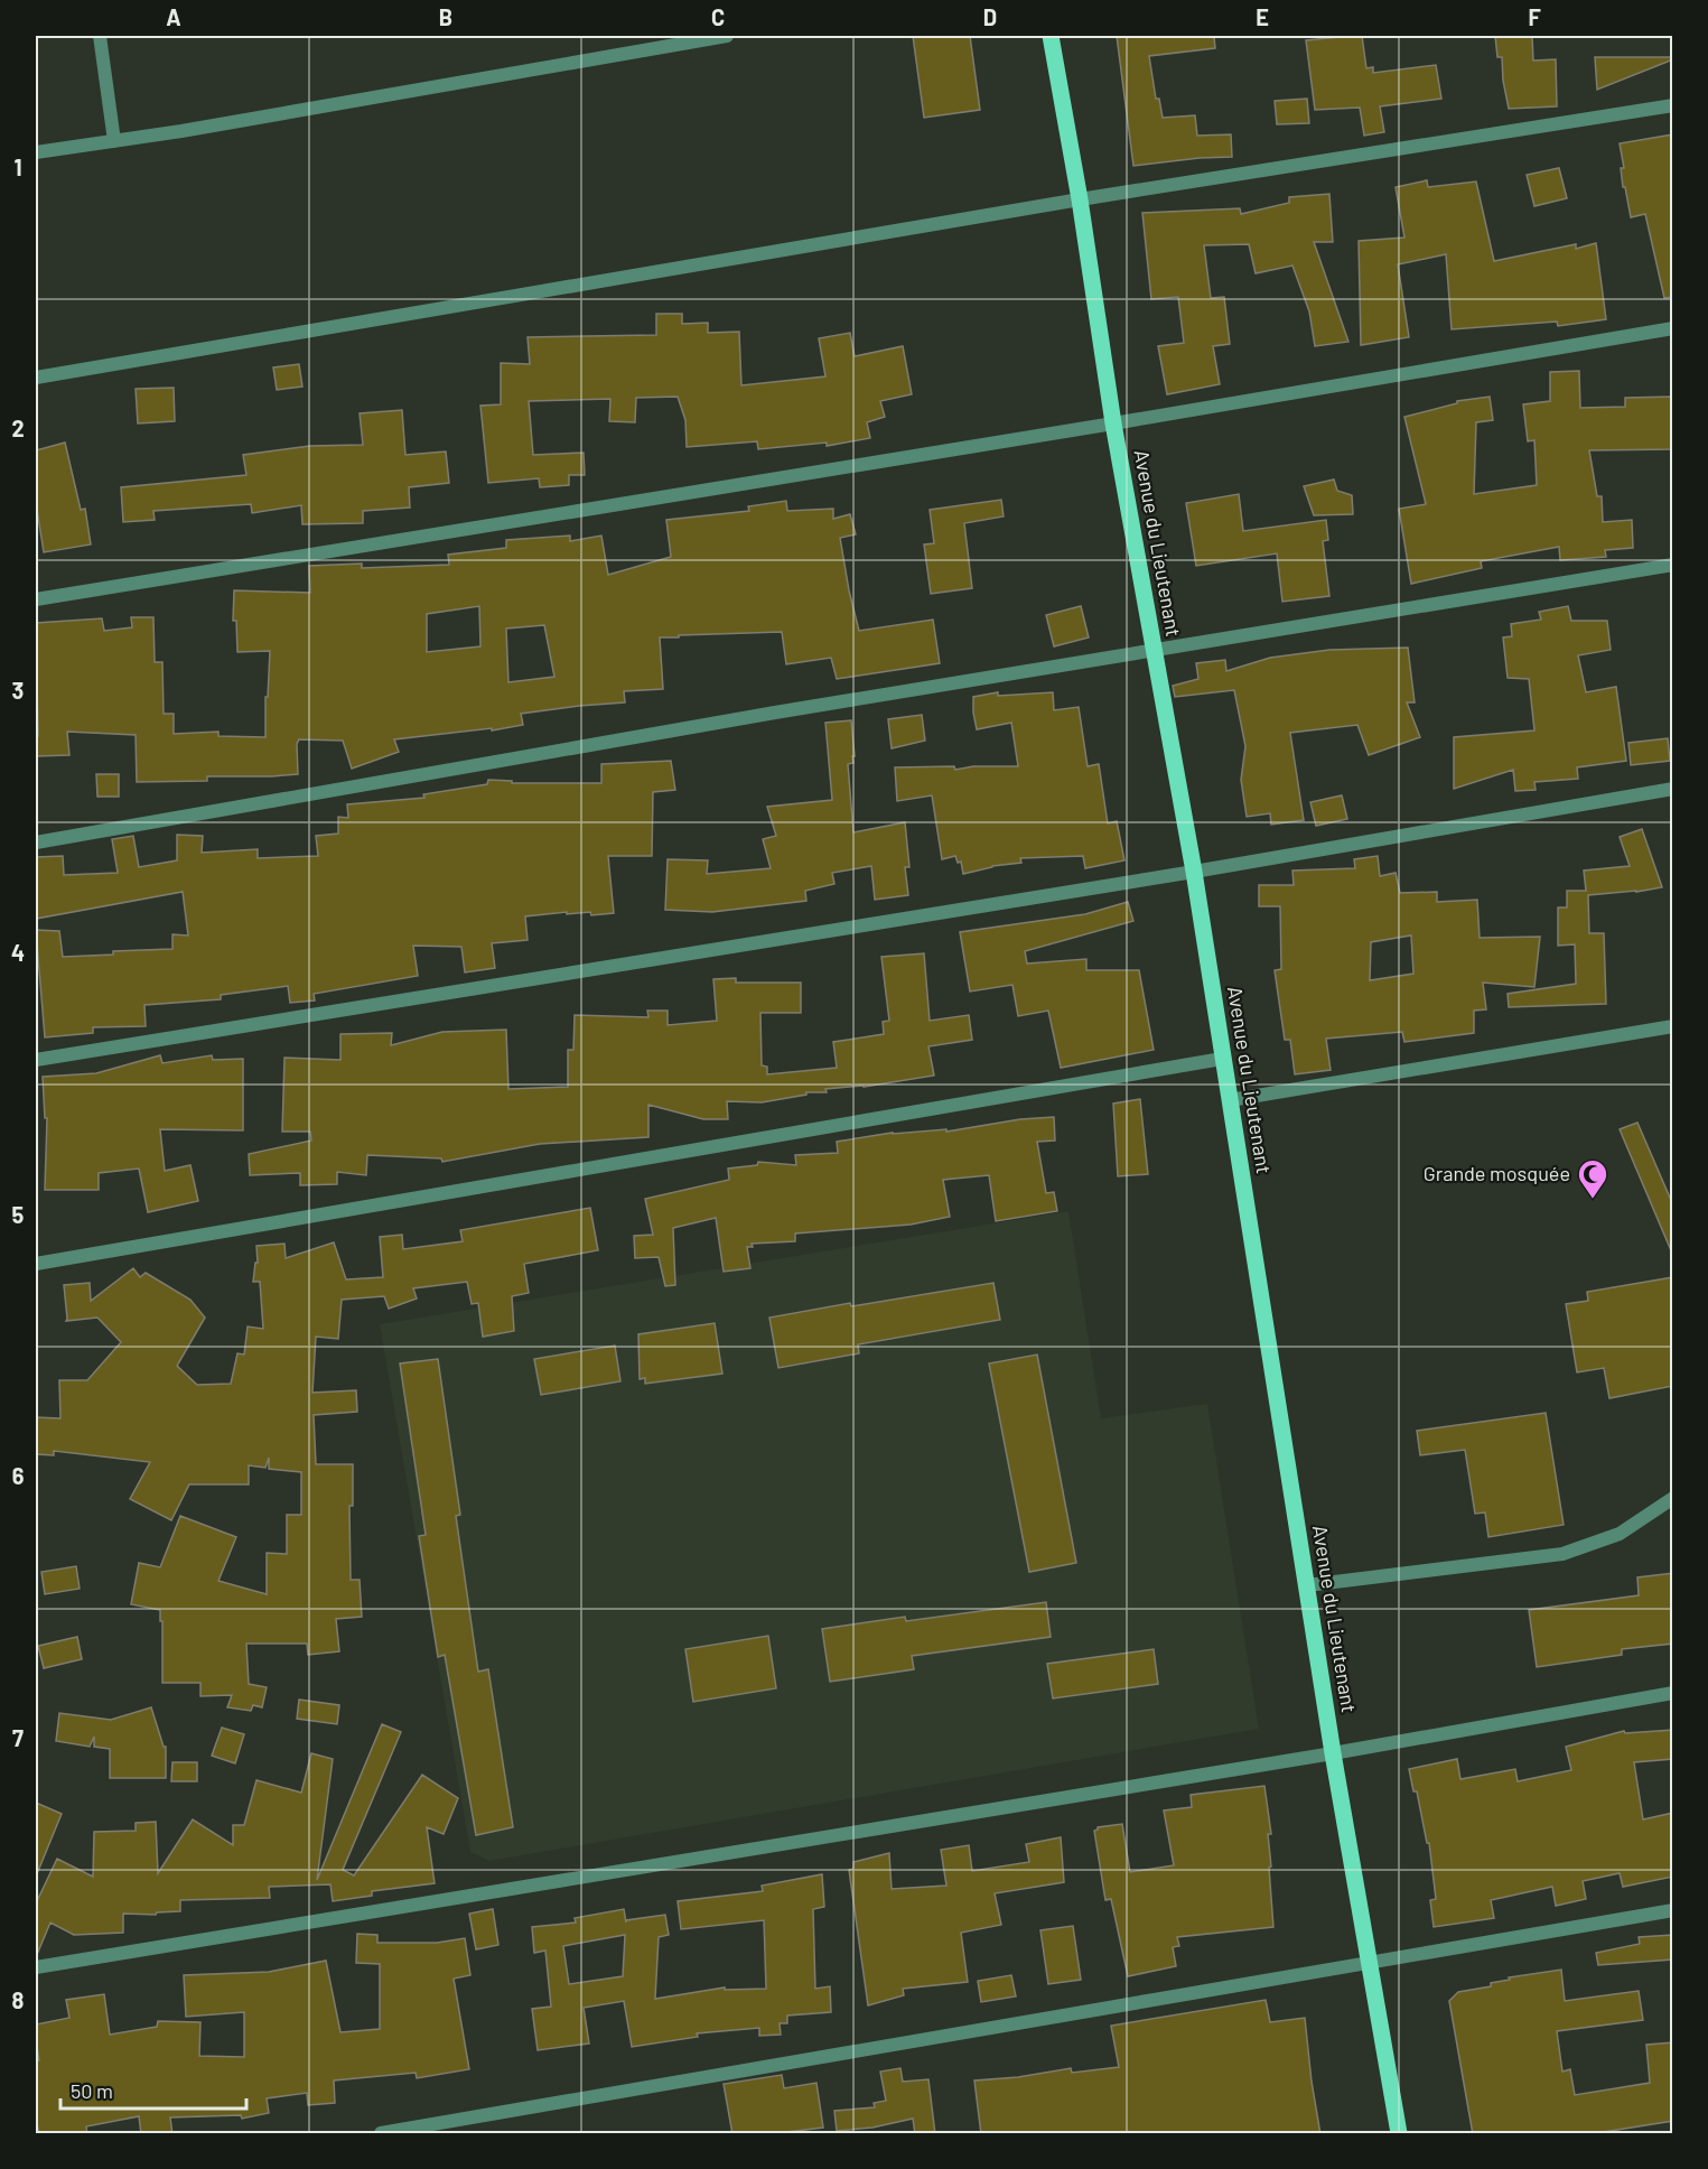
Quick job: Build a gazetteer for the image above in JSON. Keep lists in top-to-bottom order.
{
  "streets": {
    "main road": ["Avenue du Lieutenant"]
  },
  "places": {
    "mosque": ["Grande mosquée"]
  },
  "scale_bar": "50 m",
  "grid": {
    "columns": [
      "A",
      "B",
      "C",
      "D",
      "E",
      "F"
    ],
    "rows": [
      "1",
      "2",
      "3",
      "4",
      "5",
      "6",
      "7",
      "8"
    ]
  }
}
